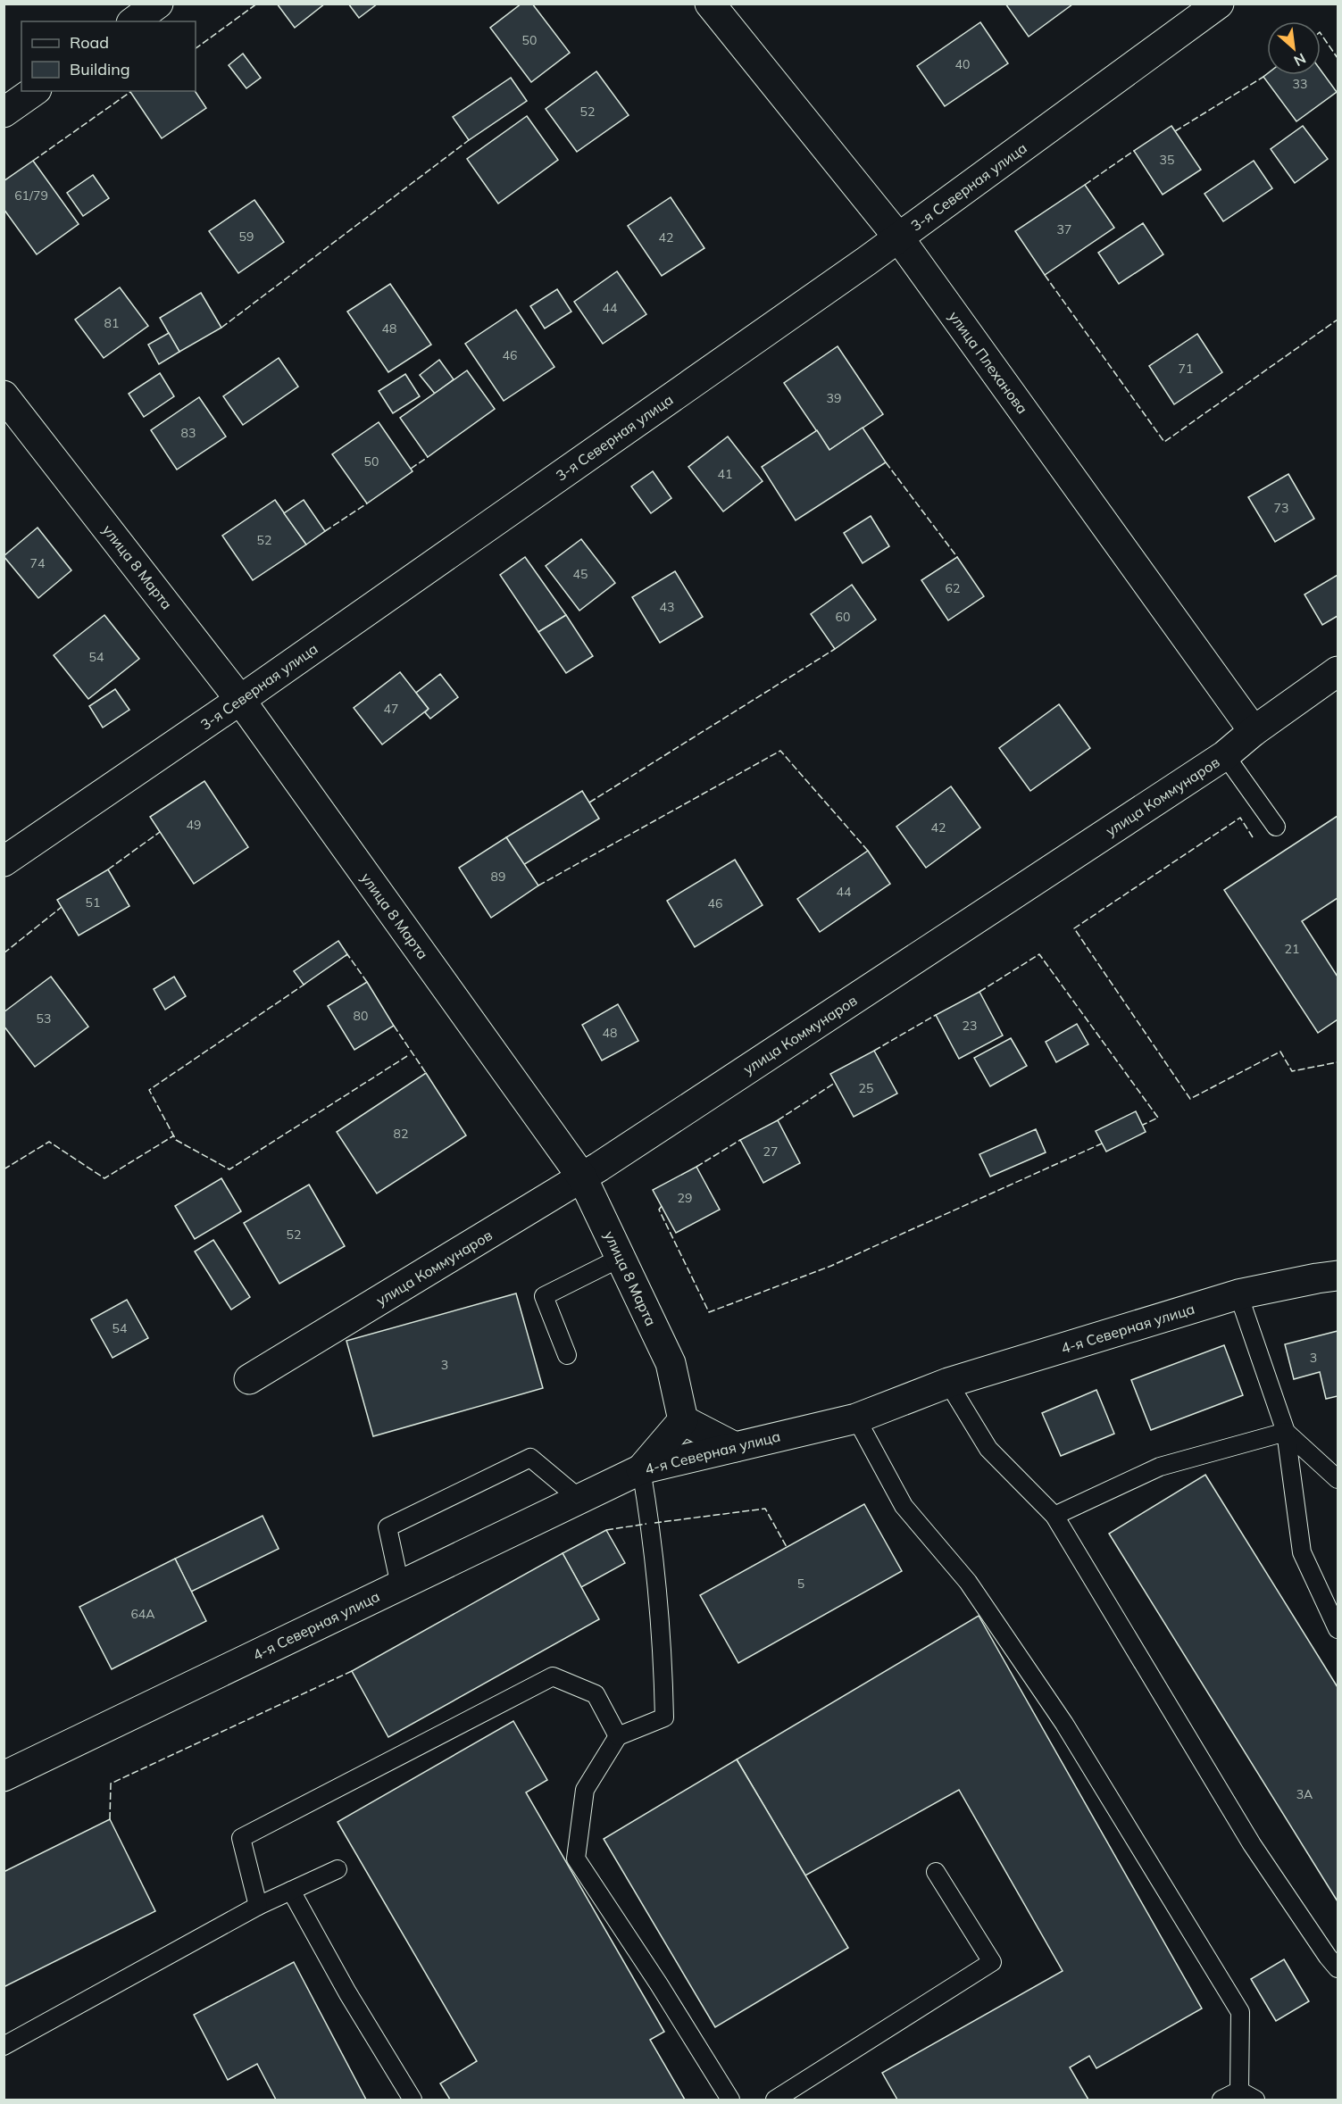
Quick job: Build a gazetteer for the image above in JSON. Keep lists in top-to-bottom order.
{
  "streets": {
    "street": [
      "3-я Северная улица",
      "улица Плеханова",
      "улица 8 Марта",
      "улица Коммунаров",
      "4-я Северная улица"
    ]
  },
  "crossings": [
    ["3-я Северная улица", "улица Плеханова"],
    ["3-я Северная улица", "улица 8 Марта"],
    ["улица Плеханова", "улица Коммунаров"],
    ["улица 8 Марта", "улица Коммунаров"]
  ],
  "house_numbers": [
    "50",
    "40",
    "33",
    "52",
    "35",
    "61/79",
    "37",
    "59",
    "42",
    "44",
    "81",
    "48",
    "46",
    "71",
    "39",
    "83",
    "50",
    "41",
    "73",
    "52",
    "74",
    "45",
    "62",
    "43",
    "60",
    "54",
    "47",
    "49",
    "42",
    "89",
    "44",
    "51",
    "46",
    "21",
    "80",
    "53",
    "23",
    "48",
    "25",
    "82",
    "27",
    "29",
    "52",
    "54",
    "3",
    "3",
    "5",
    "64А",
    "3А"
  ],
  "legend": ["Road", "Building"],
  "north": "bottom right"
}
